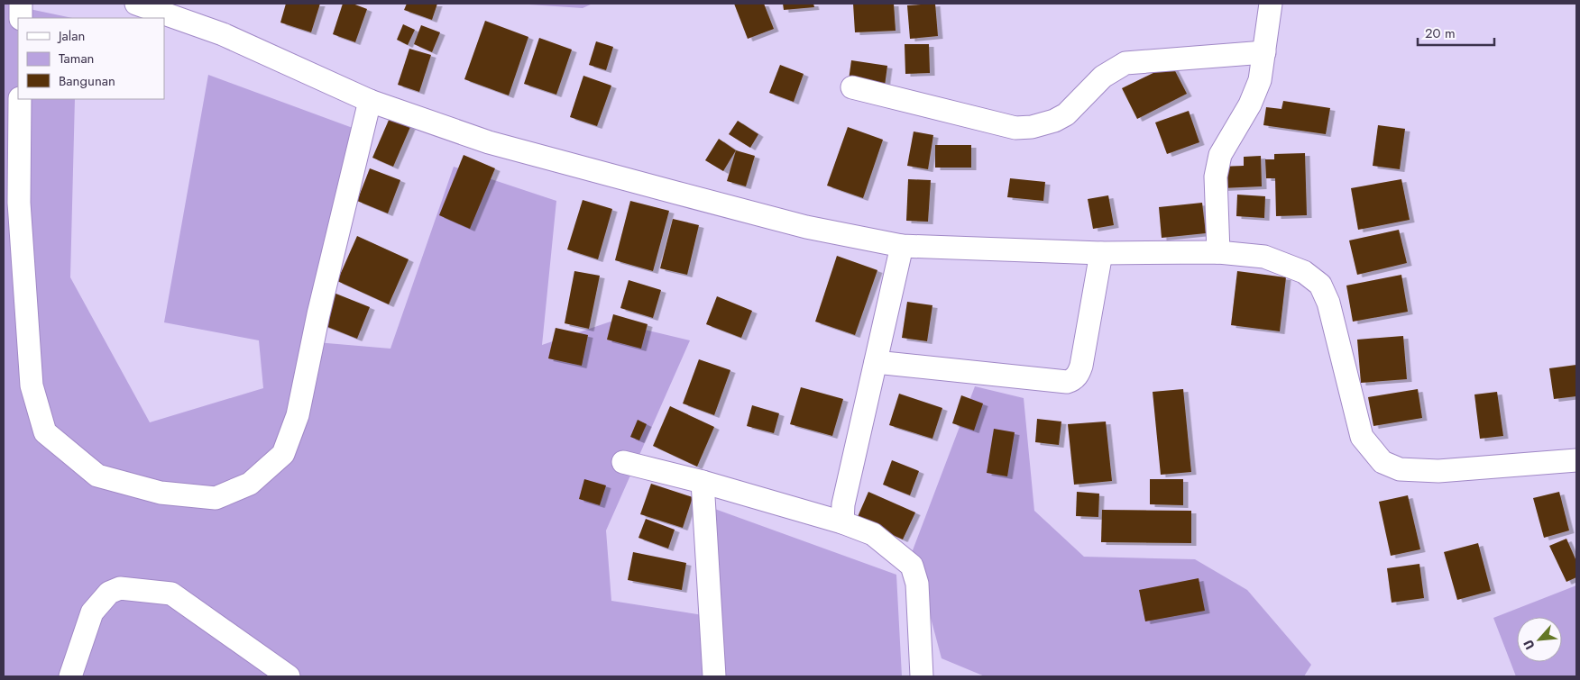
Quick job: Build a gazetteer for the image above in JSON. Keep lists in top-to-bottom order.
{
  "legend": ["Jalan", "Taman", "Bangunan"],
  "scale_bar": "20 m",
  "north": "bottom left"
}
